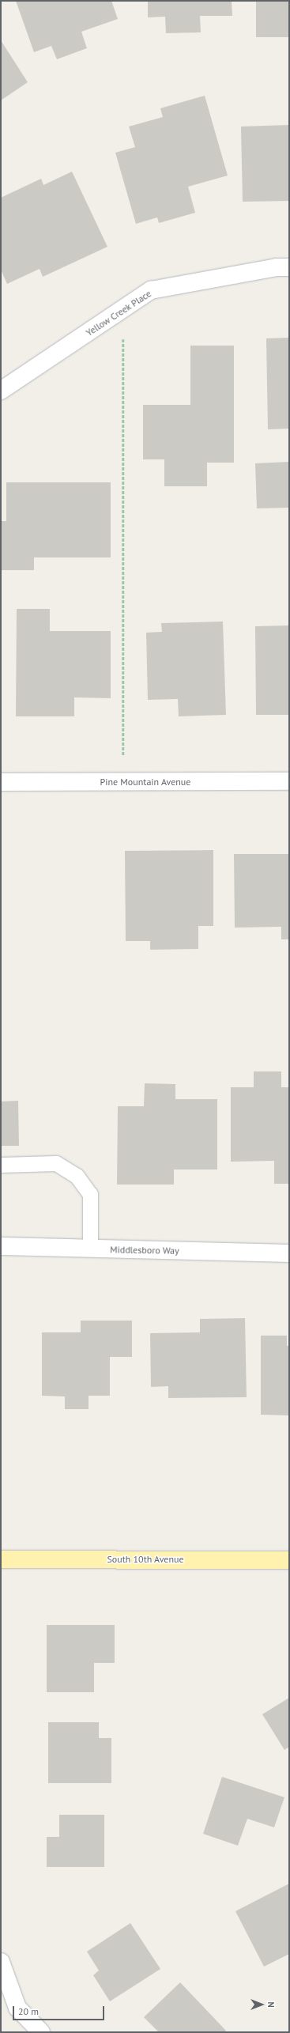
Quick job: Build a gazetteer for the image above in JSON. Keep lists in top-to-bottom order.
{
  "streets": {
    "main road": ["South 10th Avenue"],
    "street": ["Yellow Creek Place", "Pine Mountain Avenue", "Middlesboro Way"]
  },
  "scale_bar": "20 m",
  "north": "right"
}
